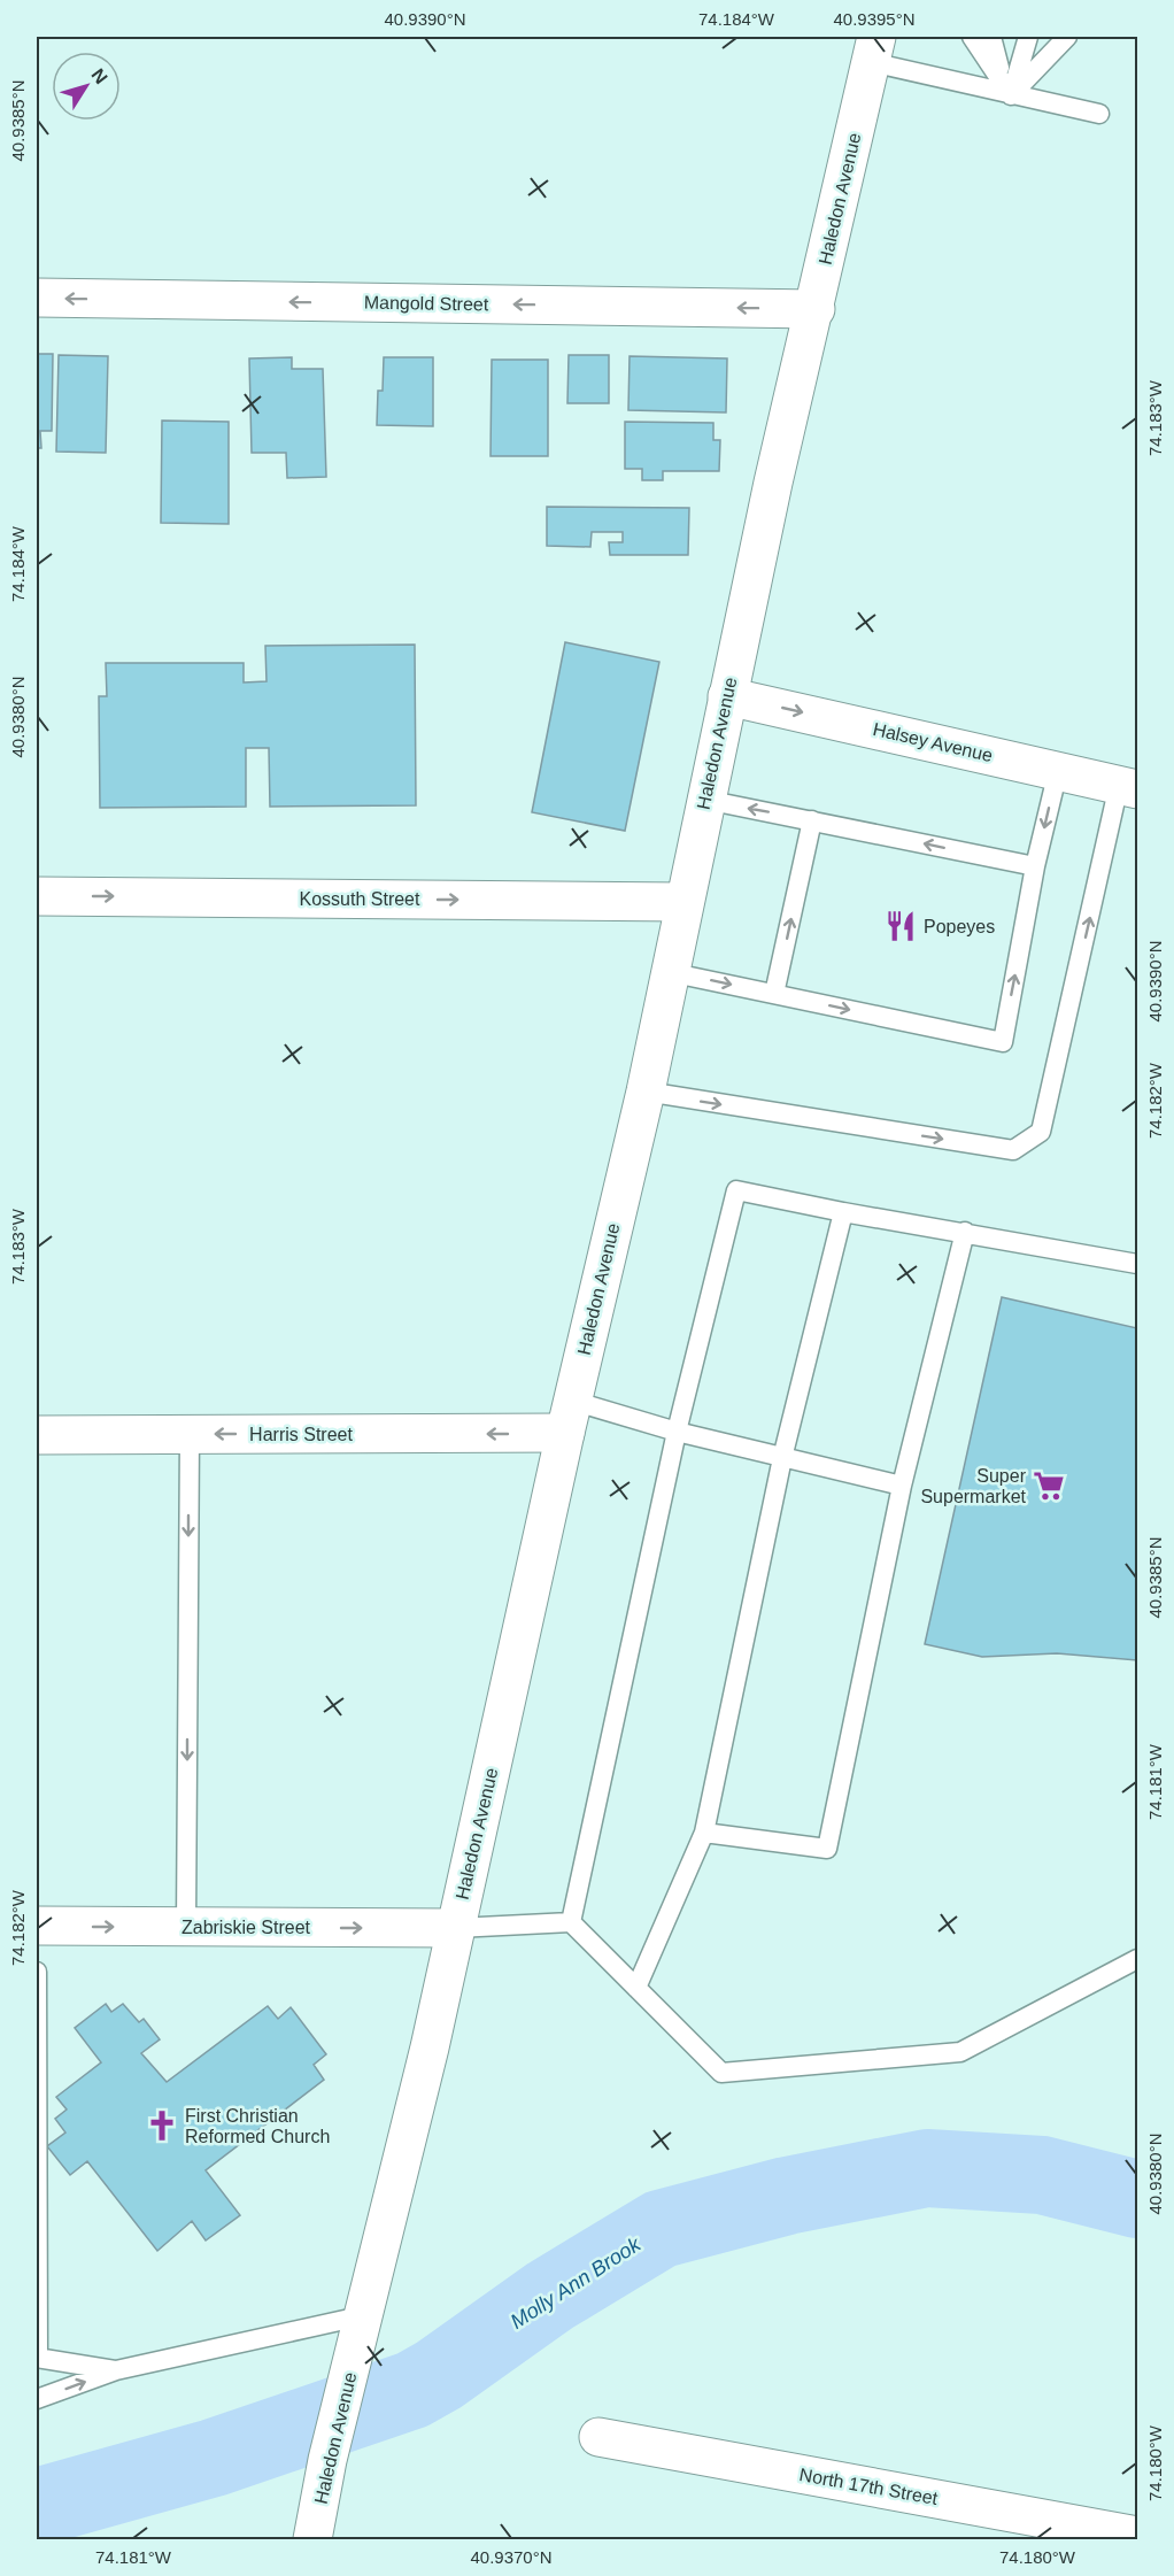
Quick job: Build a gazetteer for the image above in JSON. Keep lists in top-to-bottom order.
{
  "streets": {
    "street": [
      "Haledon Avenue",
      "Mangold Street",
      "Halsey Avenue",
      "Kossuth Street",
      "Harris Street",
      "Zabriskie Street",
      "North 17th Street"
    ]
  },
  "crossings": [
    ["Haledon Avenue", "Mangold Street"],
    ["Haledon Avenue", "Halsey Avenue"],
    ["Haledon Avenue", "Kossuth Street"],
    ["Haledon Avenue", "Harris Street"],
    ["Haledon Avenue", "Zabriskie Street"]
  ],
  "one_way": [
    "Mangold Street",
    "Halsey Avenue",
    "Kossuth Street",
    "Harris Street",
    "Zabriskie Street"
  ],
  "water": ["Molly Ann Brook"],
  "places": {
    "restaurant": ["Popeyes"],
    "supermarket": ["Super Supermarket"],
    "church": ["First Christian Reformed Church"]
  },
  "north": "top right",
  "coordinates": [
    "40.9390°N",
    "74.184°W",
    "40.9395°N",
    "40.9385°N",
    "74.183°W",
    "40.9380°N",
    "74.182°W",
    "74.181°W",
    "74.180°W",
    "40.9370°N"
  ]
}
